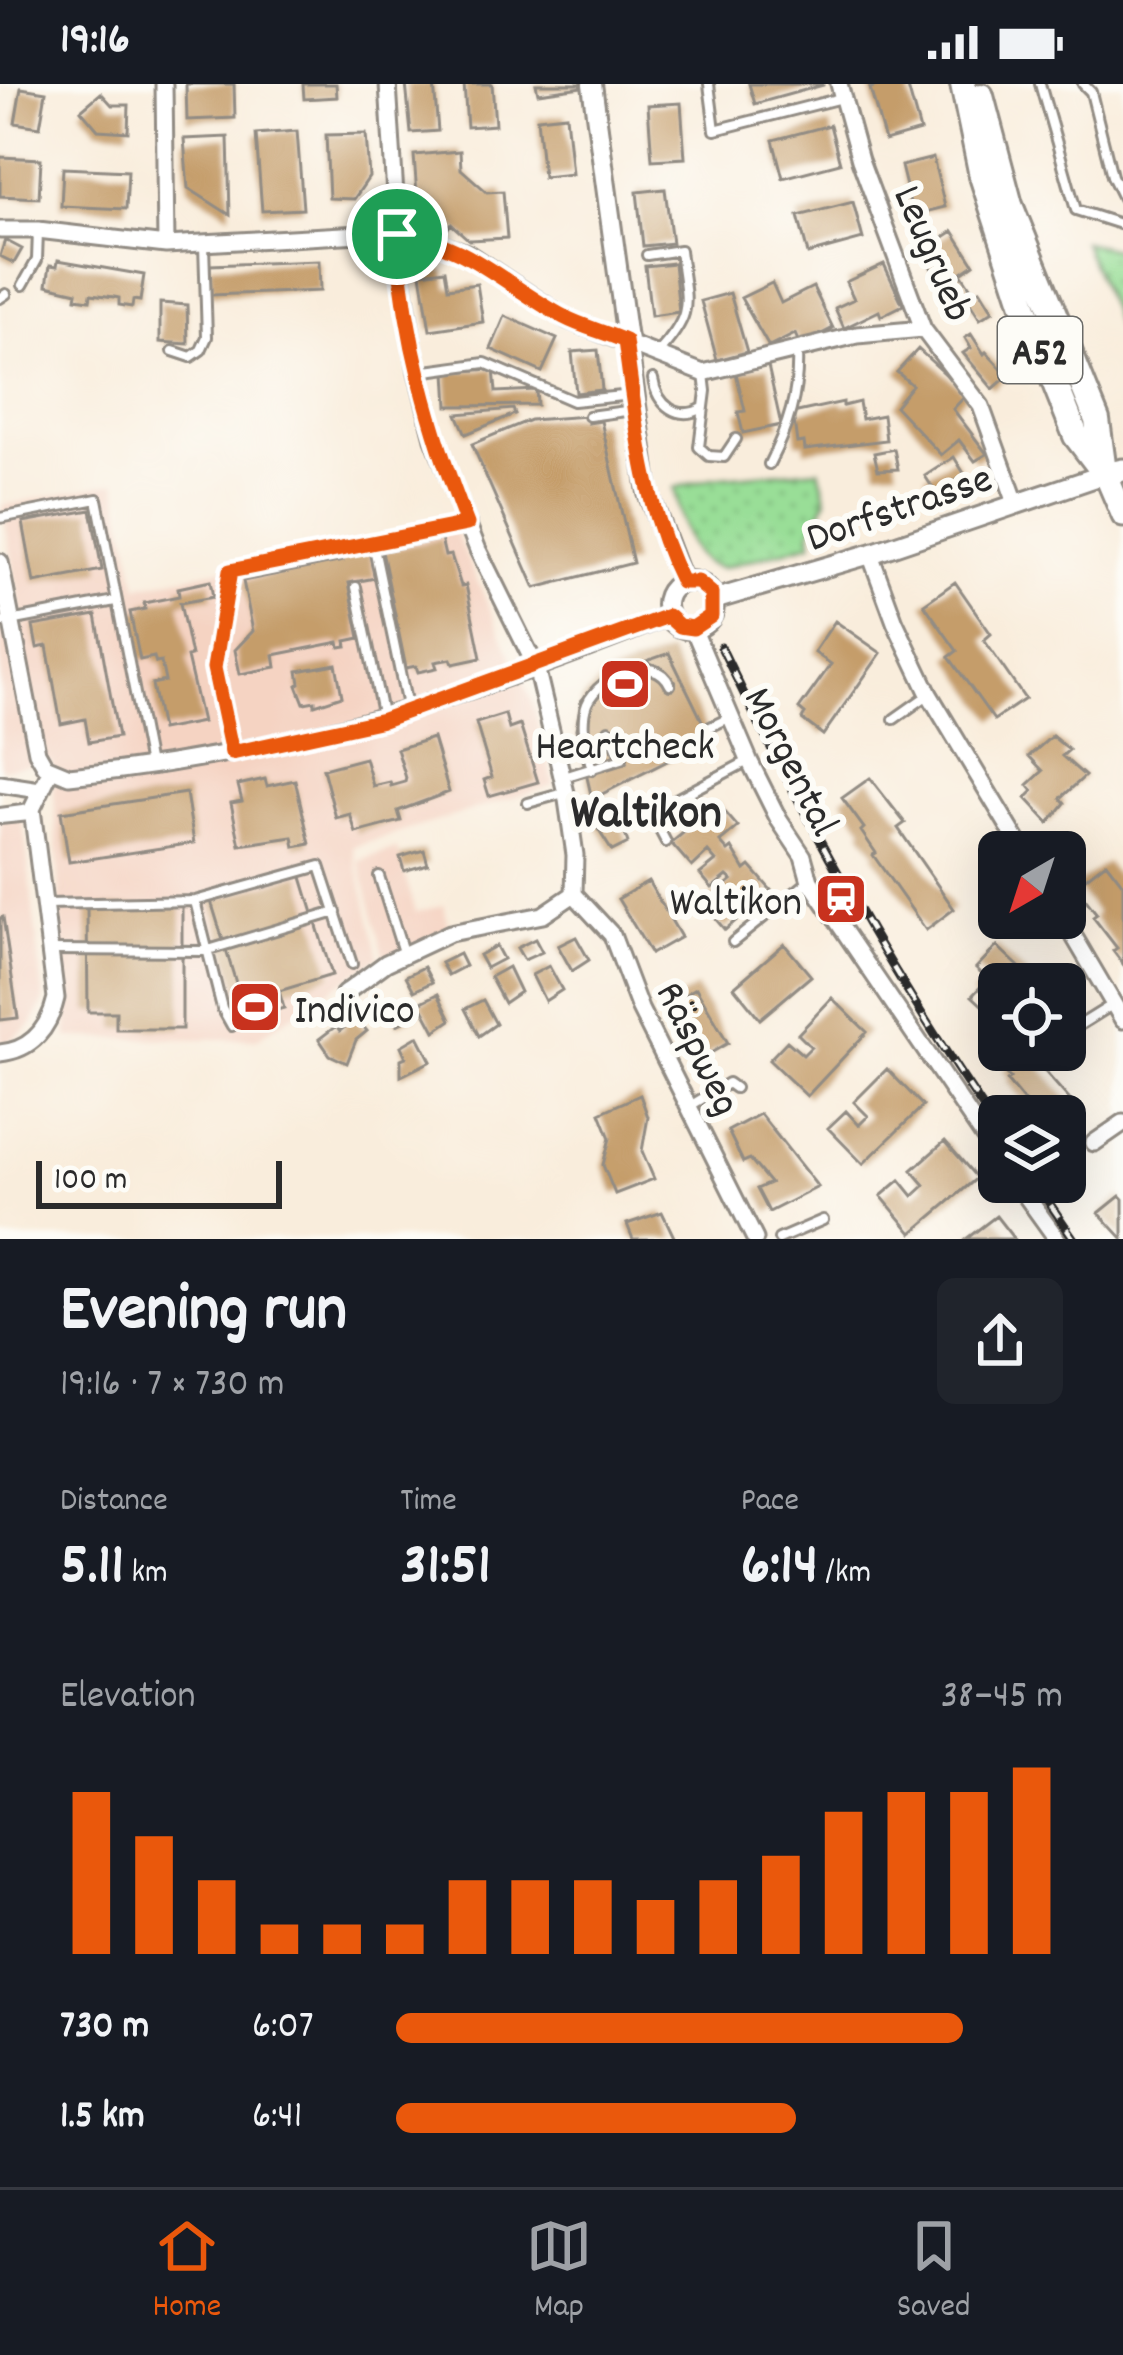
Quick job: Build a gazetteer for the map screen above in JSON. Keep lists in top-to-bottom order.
{
  "streets": {
    "highway": ["A52"],
    "street": [
      "Leugrueb",
      "Dorfstrasse",
      "Morgental",
      "Räspweg"
    ]
  },
  "crossings": [
    ["Leugrueb", "Dorfstrasse"],
    ["A52", "Dorfstrasse"],
    ["Dorfstrasse", "Morgental"]
  ],
  "districts": ["Waltikon"],
  "places": {
    "sports": ["Heartcheck", "Indivico"],
    "station": ["Waltikon"]
  },
  "scale_bar": "100 m",
  "north": "bottom left",
  "page": {
    "status": "19:16",
    "scale": "100 m",
    "heading": ["Evening run", "19:16 · 7 × 730 m"],
    "stats": [
      ["Distance", "5.11 km"],
      ["Time", "31:51"],
      ["Pace", "6:14 /km"]
    ],
    "chart": ["Elevation", "38–45 m"],
    "list": [
      {
        "name": "730 m",
        "note": "6:07"
      },
      {
        "name": "1.5 km",
        "note": "6:41"
      }
    ],
    "tabs": ["Home", "Map", "Saved"]
  }
}
